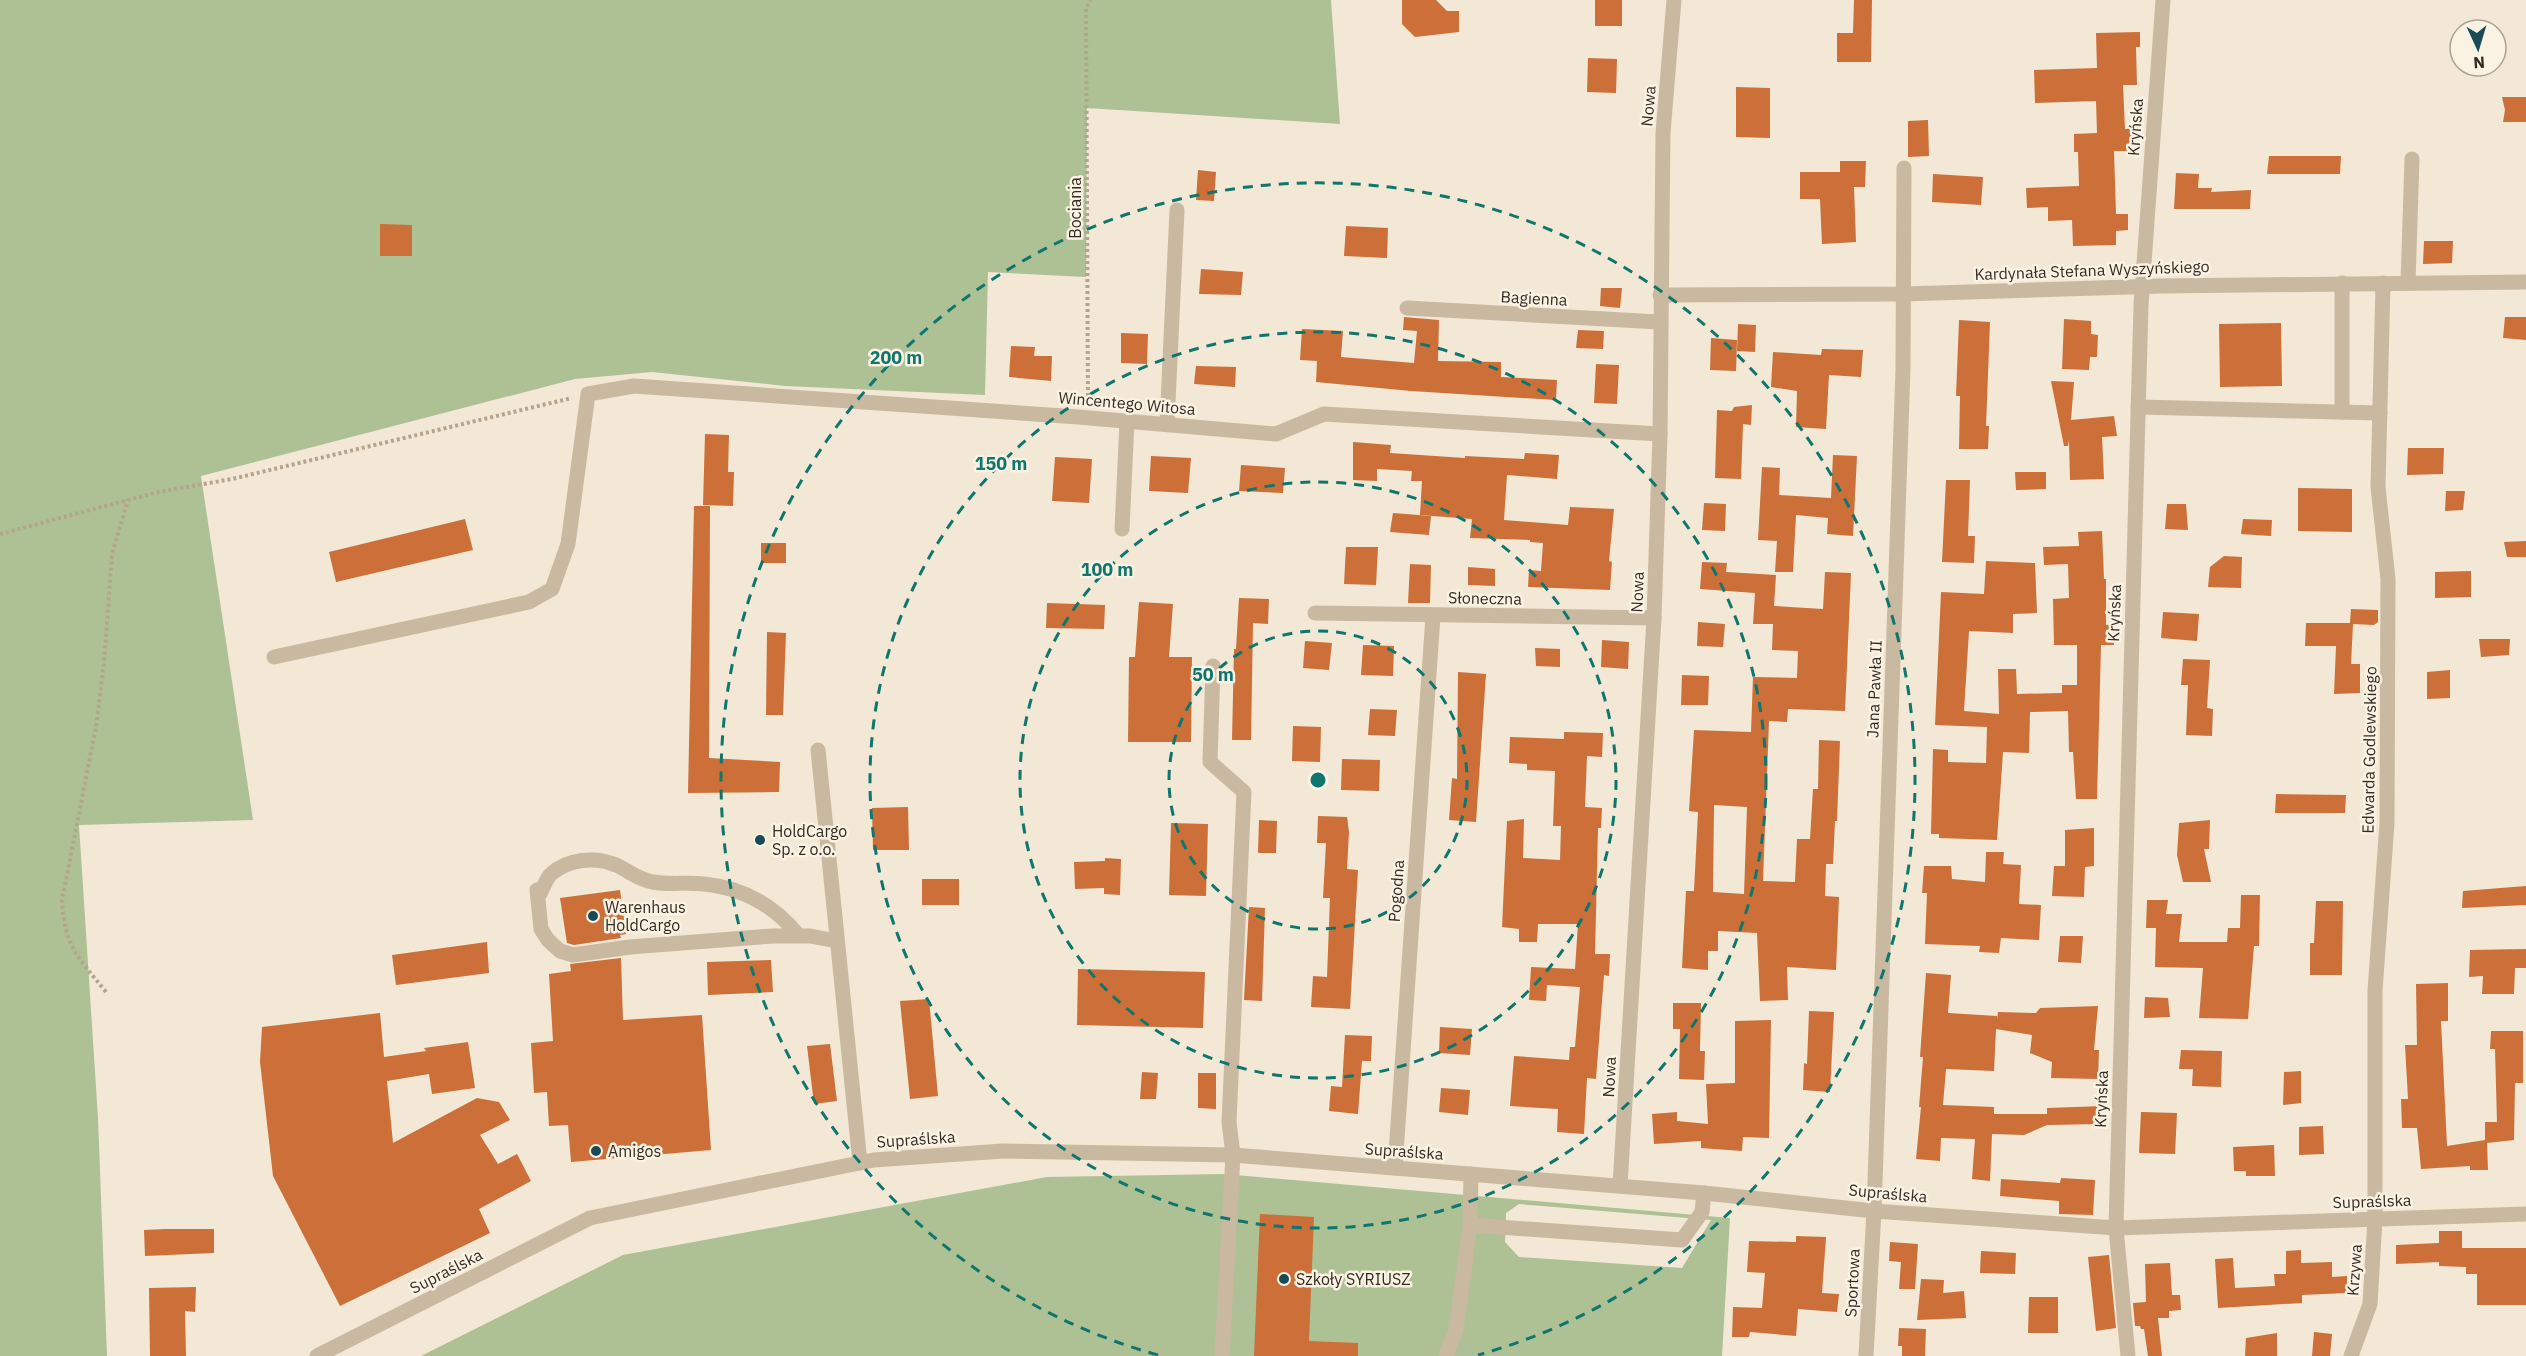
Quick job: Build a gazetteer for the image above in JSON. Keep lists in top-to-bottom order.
{
  "streets": {
    "street": [
      "Nowa",
      "Kryńska",
      "Kardynała Stefana Wyszyńskiego",
      "Bagienna",
      "Wincentego Witosa",
      "Słoneczna",
      "Jana Pawła II",
      "Edwarda Godlewskiego",
      "Pogodna",
      "Supraślska",
      "Krzywa",
      "Sportowa"
    ],
    "path": ["Bociania"]
  },
  "crossings": [
    ["Nowa", "Kardynała Stefana Wyszyńskiego"],
    ["Nowa", "Bagienna"],
    ["Nowa", "Wincentego Witosa"],
    ["Nowa", "Słoneczna"],
    ["Nowa", "Supraślska"],
    ["Kryńska", "Kardynała Stefana Wyszyńskiego"],
    ["Kryńska", "Supraślska"],
    ["Bociania", "Wincentego Witosa"],
    ["Kardynała Stefana Wyszyńskiego", "Jana Pawła II"],
    ["Kardynała Stefana Wyszyńskiego", "Edwarda Godlewskiego"],
    ["Słoneczna", "Pogodna"],
    ["Jana Pawła II", "Supraślska"],
    ["Jana Pawła II", "Sportowa"],
    ["Edwarda Godlewskiego", "Supraślska"],
    ["Edwarda Godlewskiego", "Krzywa"],
    ["Pogodna", "Supraślska"],
    ["Supraślska", "Krzywa"],
    ["Supraślska", "Sportowa"]
  ],
  "places": [
    "HoldCargo Sp. z o.o.",
    "Warenhaus HoldCargo",
    "Amigos",
    "Szkoły SYRIUSZ"
  ],
  "north": "bottom",
  "rings": [
    "200 m",
    "150 m",
    "100 m",
    "50 m"
  ]
}
